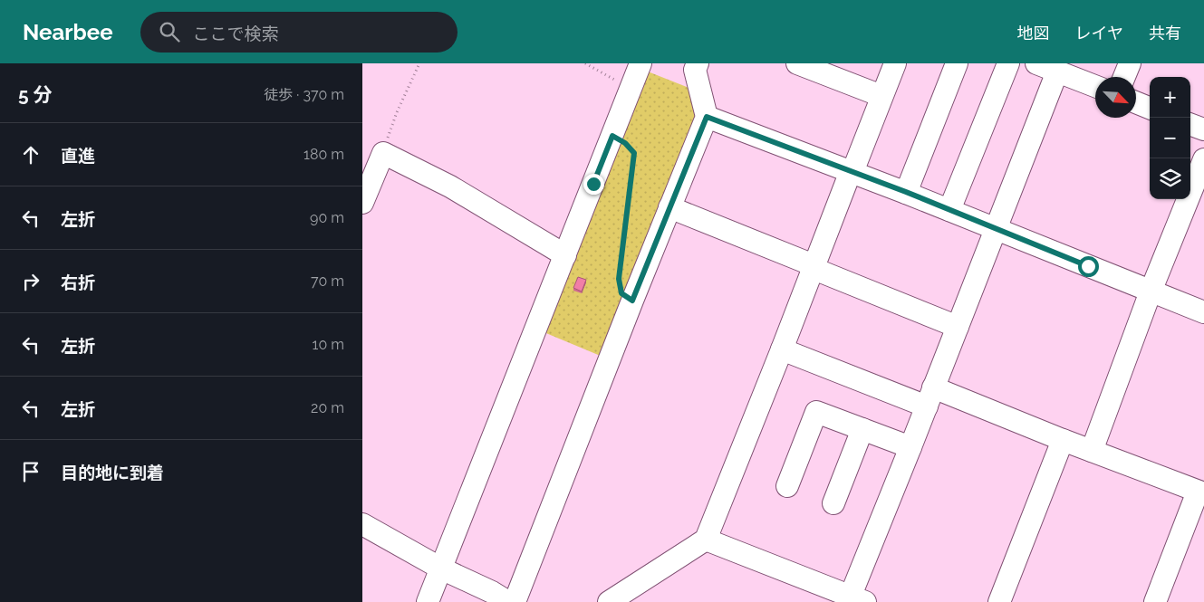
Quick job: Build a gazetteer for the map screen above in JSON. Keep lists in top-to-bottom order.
{
  "north": "bottom right",
  "page": {
    "header": "Nearbee",
    "search": "ここで検索",
    "nav": ["地図", "レイヤ", "共有"],
    "heading": ["5 分", "徒歩 · 370 m"],
    "map_buttons": ["+", "−"],
    "list": [
      ["直進", "180 m"],
      ["左折", "90 m"],
      ["右折", "70 m"],
      ["左折", "10 m"],
      ["左折", "20 m"],
      "目的地に到着"
    ]
  }
}
